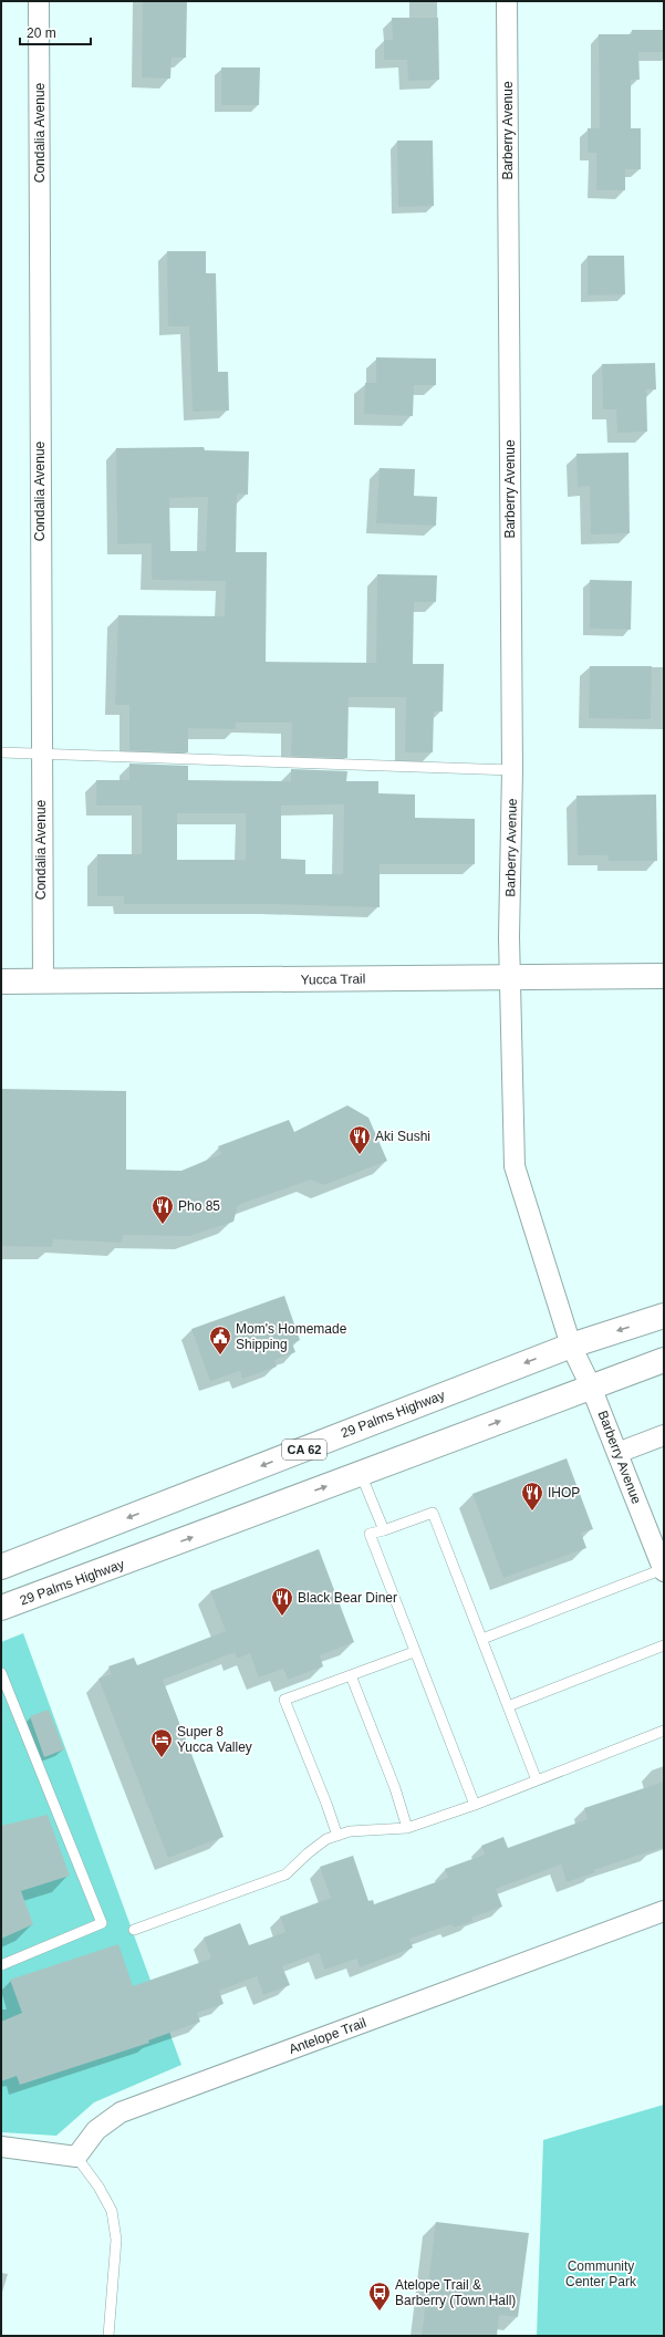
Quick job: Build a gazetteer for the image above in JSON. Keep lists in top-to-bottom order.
{
  "streets": {
    "main road": ["Yucca Trail", "29 Palms Highway", "CA 62"],
    "street": ["Barberry Avenue", "Condalia Avenue", "Antelope Trail"]
  },
  "crossings": [
    ["Barberry Avenue", "Yucca Trail"],
    ["Barberry Avenue", "29 Palms Highway"],
    ["Condalia Avenue", "Yucca Trail"]
  ],
  "parks": ["Community Center Park"],
  "places": {
    "restaurant": [
      "Aki Sushi",
      "Pho 85",
      "IHOP",
      "Black Bear Diner"
    ],
    "public building": ["Mom's Homemade Shipping"],
    "hotel": ["Super 8 Yucca Valley"],
    "bus stop": ["Atelope Trail & Barberry (Town Hall)"]
  },
  "scale_bar": "20 m"
}
